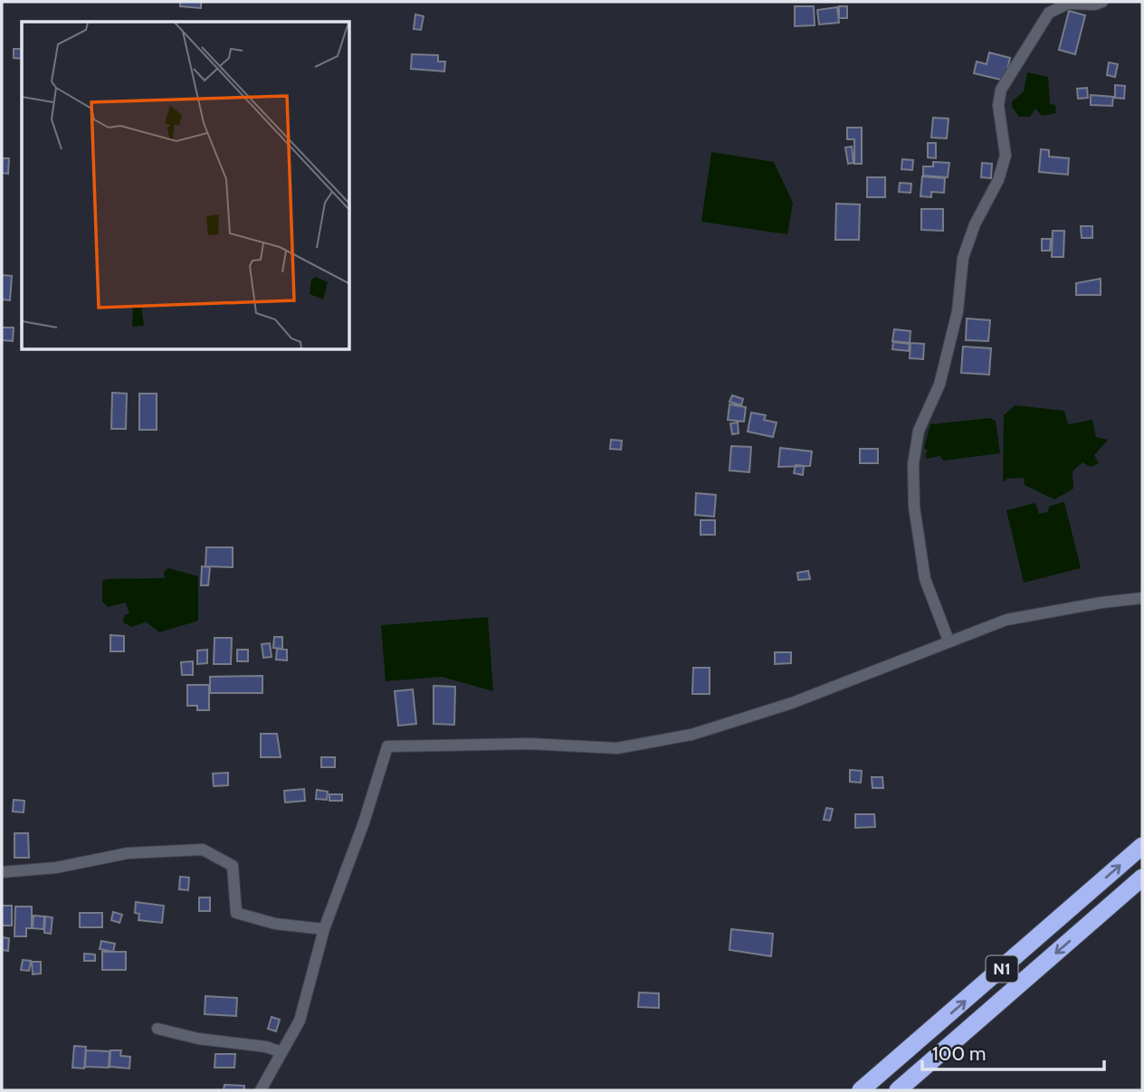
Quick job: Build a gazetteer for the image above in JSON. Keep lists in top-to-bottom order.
{
  "streets": {
    "highway": ["N1"]
  },
  "scale_bar": "100 m"
}
